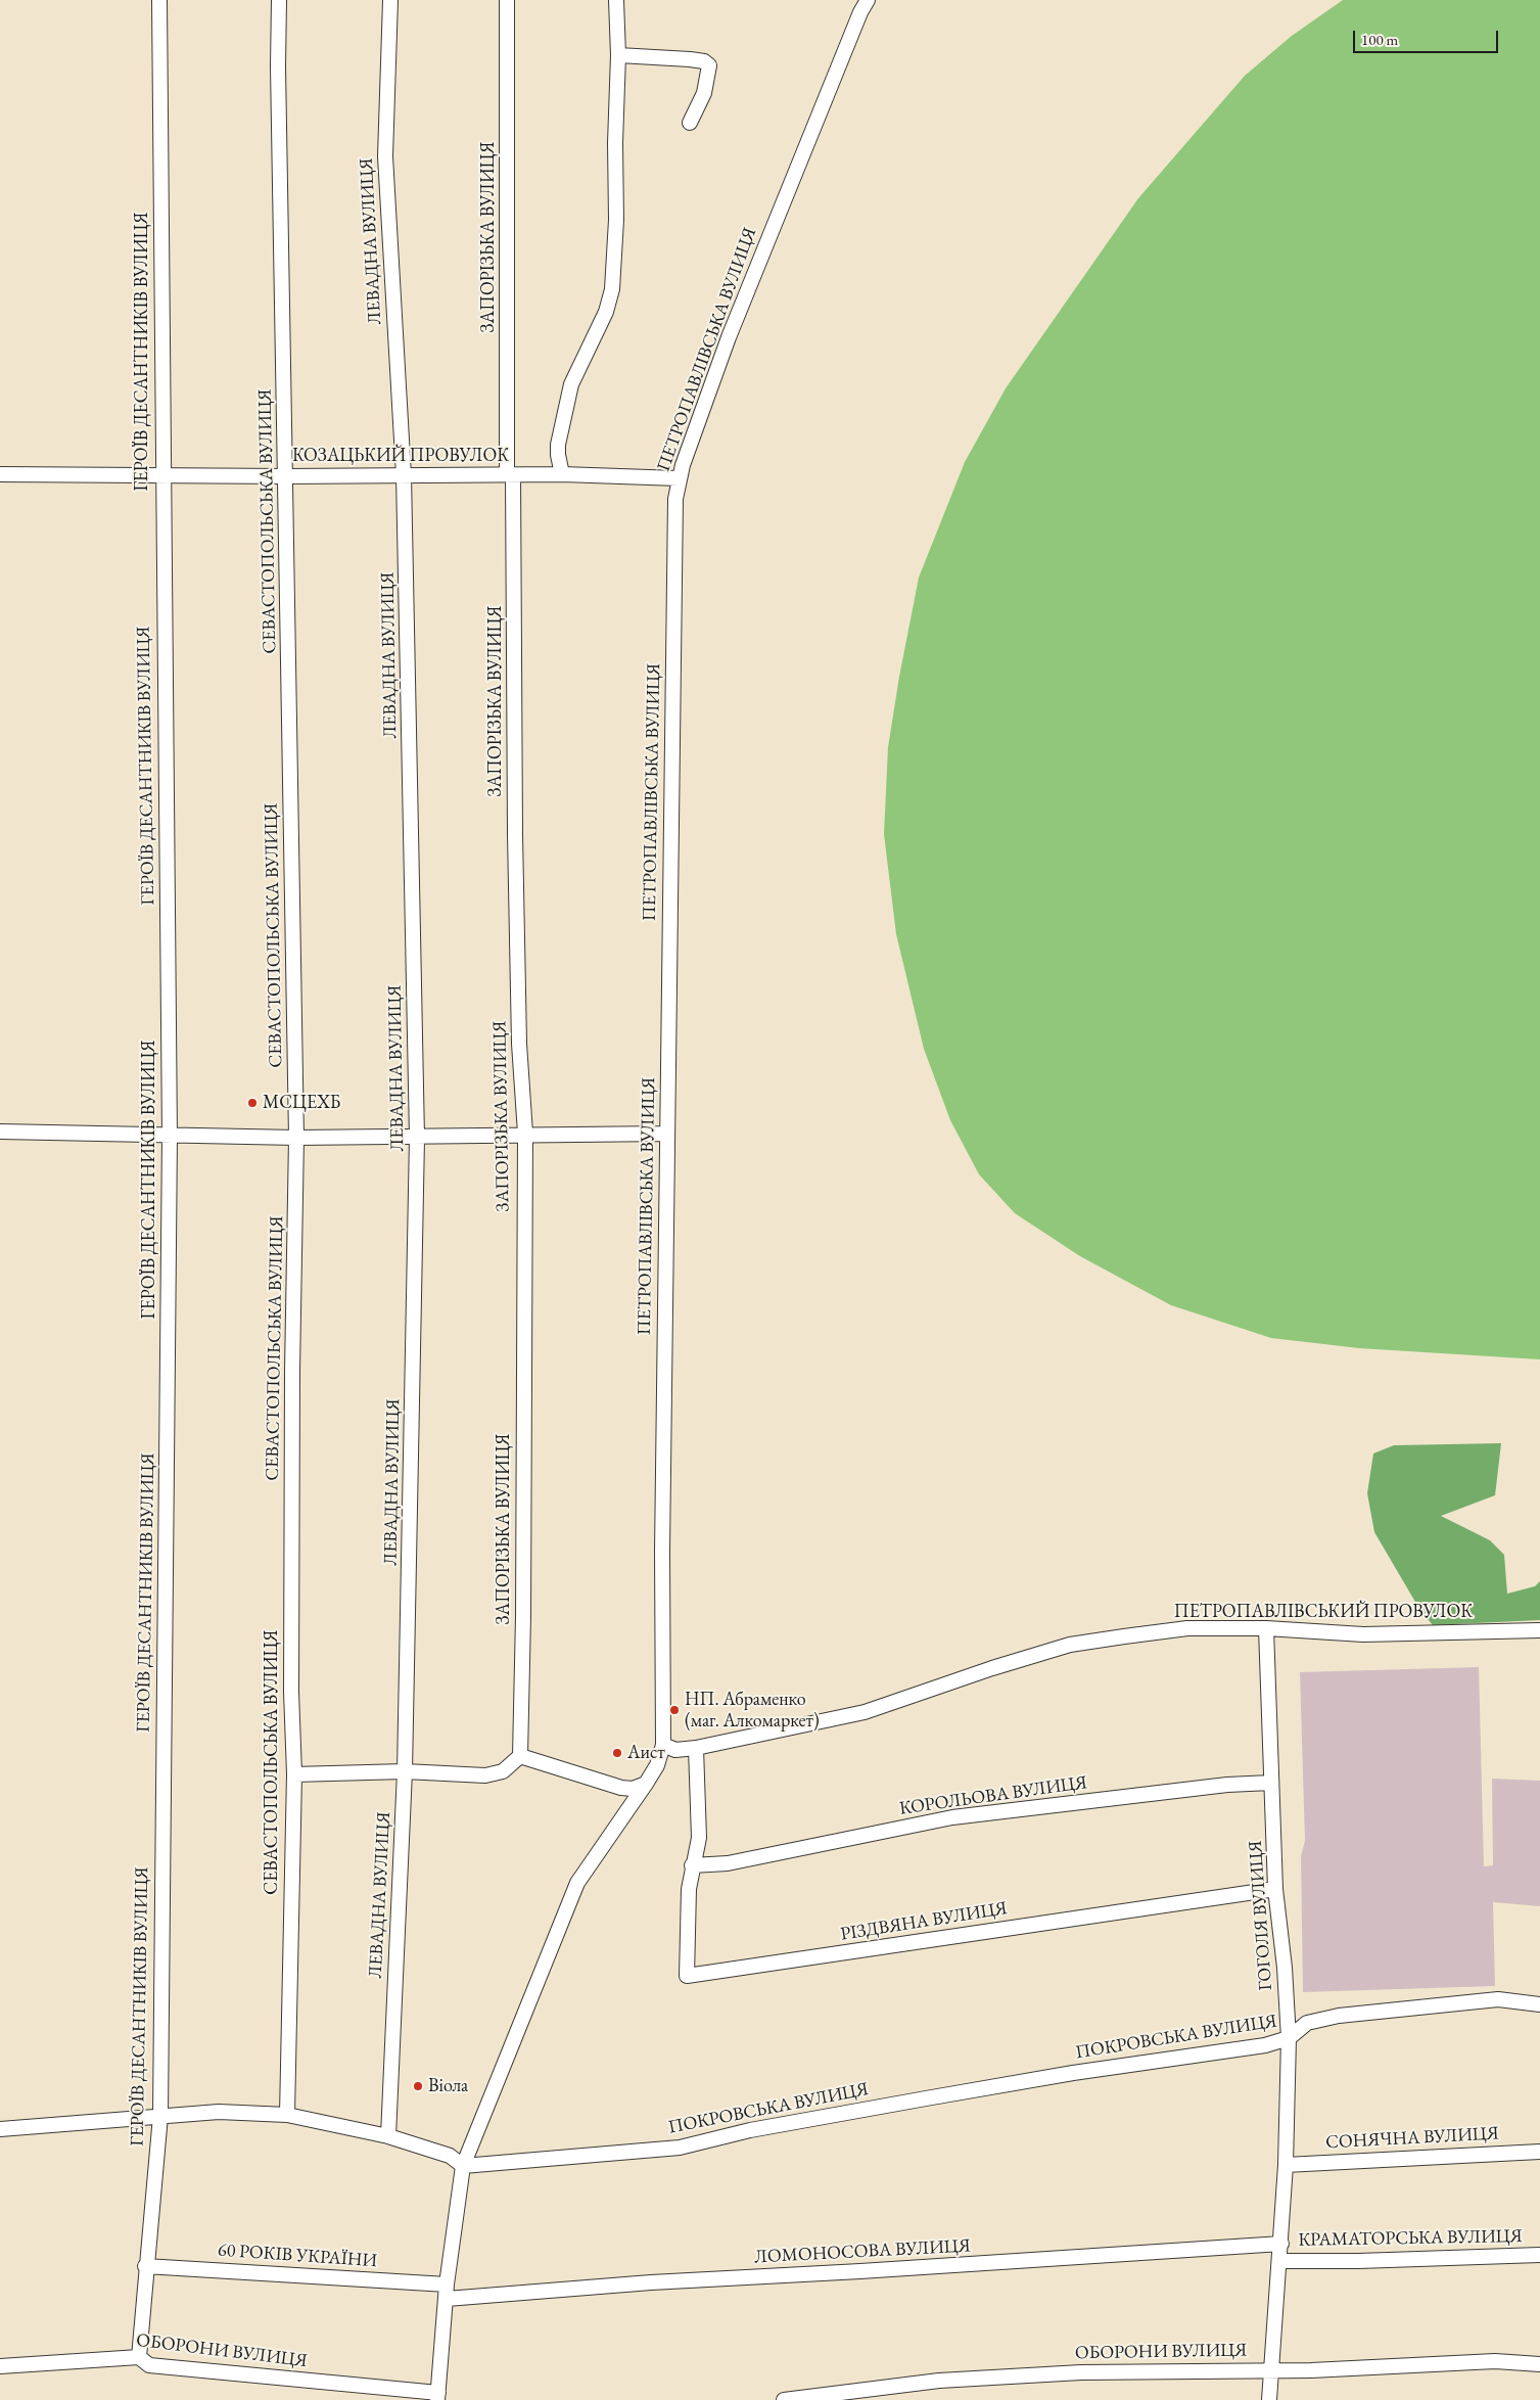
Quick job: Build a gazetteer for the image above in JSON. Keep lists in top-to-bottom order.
{
  "streets": {
    "street": [
      "ЗАПОРІЗЬКА ВУЛИЦЯ",
      "ЛЕВАДНА ВУЛИЦЯ",
      "ПЕТРОПАВЛІВСЬКА ВУЛИЦЯ",
      "ГЕРОЇВ ДЕСАНТНИКІВ ВУЛИЦЯ",
      "КОЗАЦЬКИЙ ПРОВУЛОК",
      "СЕВАСТОПОЛЬСЬКА ВУЛИЦЯ",
      "ПЕТРОПАВЛІВСЬКИЙ ПРОВУЛОК",
      "КОРОЛЬОВА ВУЛИЦЯ",
      "ГОГОЛЯ ВУЛИЦЯ",
      "РІЗДВЯНА ВУЛИЦЯ",
      "ПОКРОВСЬКА ВУЛИЦЯ",
      "СОНЯЧНА ВУЛИЦЯ",
      "КРАМАТОРСЬКА ВУЛИЦЯ",
      "ЛОМОНОСОВА ВУЛИЦЯ",
      "60 РОКІВ УКРАЇНИ",
      "ОБОРОНИ ВУЛИЦЯ"
    ]
  },
  "crossings": [
    ["ЗАПОРІЗЬКА ВУЛИЦЯ", "КОЗАЦЬКИЙ ПРОВУЛОК"],
    ["ЛЕВАДНА ВУЛИЦЯ", "КОЗАЦЬКИЙ ПРОВУЛОК"],
    ["ПЕТРОПАВЛІВСЬКА ВУЛИЦЯ", "КОЗАЦЬКИЙ ПРОВУЛОК"],
    ["ПЕТРОПАВЛІВСЬКА ВУЛИЦЯ", "ПЕТРОПАВЛІВСЬКИЙ ПРОВУЛОК"],
    ["ПЕТРОПАВЛІВСЬКА ВУЛИЦЯ", "ПОКРОВСЬКА ВУЛИЦЯ"],
    ["ПЕТРОПАВЛІВСЬКА ВУЛИЦЯ", "ЛОМОНОСОВА ВУЛИЦЯ"],
    ["ПЕТРОПАВЛІВСЬКА ВУЛИЦЯ", "60 РОКІВ УКРАЇНИ"],
    ["ПЕТРОПАВЛІВСЬКА ВУЛИЦЯ", "ОБОРОНИ ВУЛИЦЯ"],
    ["ГЕРОЇВ ДЕСАНТНИКІВ ВУЛИЦЯ", "КОЗАЦЬКИЙ ПРОВУЛОК"],
    ["ГЕРОЇВ ДЕСАНТНИКІВ ВУЛИЦЯ", "60 РОКІВ УКРАЇНИ"],
    ["ГЕРОЇВ ДЕСАНТНИКІВ ВУЛИЦЯ", "ОБОРОНИ ВУЛИЦЯ"],
    ["КОЗАЦЬКИЙ ПРОВУЛОК", "СЕВАСТОПОЛЬСЬКА ВУЛИЦЯ"],
    ["ПЕТРОПАВЛІВСЬКИЙ ПРОВУЛОК", "ГОГОЛЯ ВУЛИЦЯ"],
    ["КОРОЛЬОВА ВУЛИЦЯ", "ГОГОЛЯ ВУЛИЦЯ"],
    ["КОРОЛЬОВА ВУЛИЦЯ", "РІЗДВЯНА ВУЛИЦЯ"],
    ["ГОГОЛЯ ВУЛИЦЯ", "РІЗДВЯНА ВУЛИЦЯ"],
    ["ГОГОЛЯ ВУЛИЦЯ", "ПОКРОВСЬКА ВУЛИЦЯ"],
    ["ГОГОЛЯ ВУЛИЦЯ", "СОНЯЧНА ВУЛИЦЯ"],
    ["ГОГОЛЯ ВУЛИЦЯ", "КРАМАТОРСЬКА ВУЛИЦЯ"],
    ["ГОГОЛЯ ВУЛИЦЯ", "ЛОМОНОСОВА ВУЛИЦЯ"],
    ["ГОГОЛЯ ВУЛИЦЯ", "ОБОРОНИ ВУЛИЦЯ"],
    ["ЛОМОНОСОВА ВУЛИЦЯ", "60 РОКІВ УКРАЇНИ"]
  ],
  "places": [
    "МСЦЕХБ",
    "НП. Абраменко (маг. Алкомаркет)",
    "Аист",
    "Віола"
  ],
  "scale_bar": "100 m"
}
